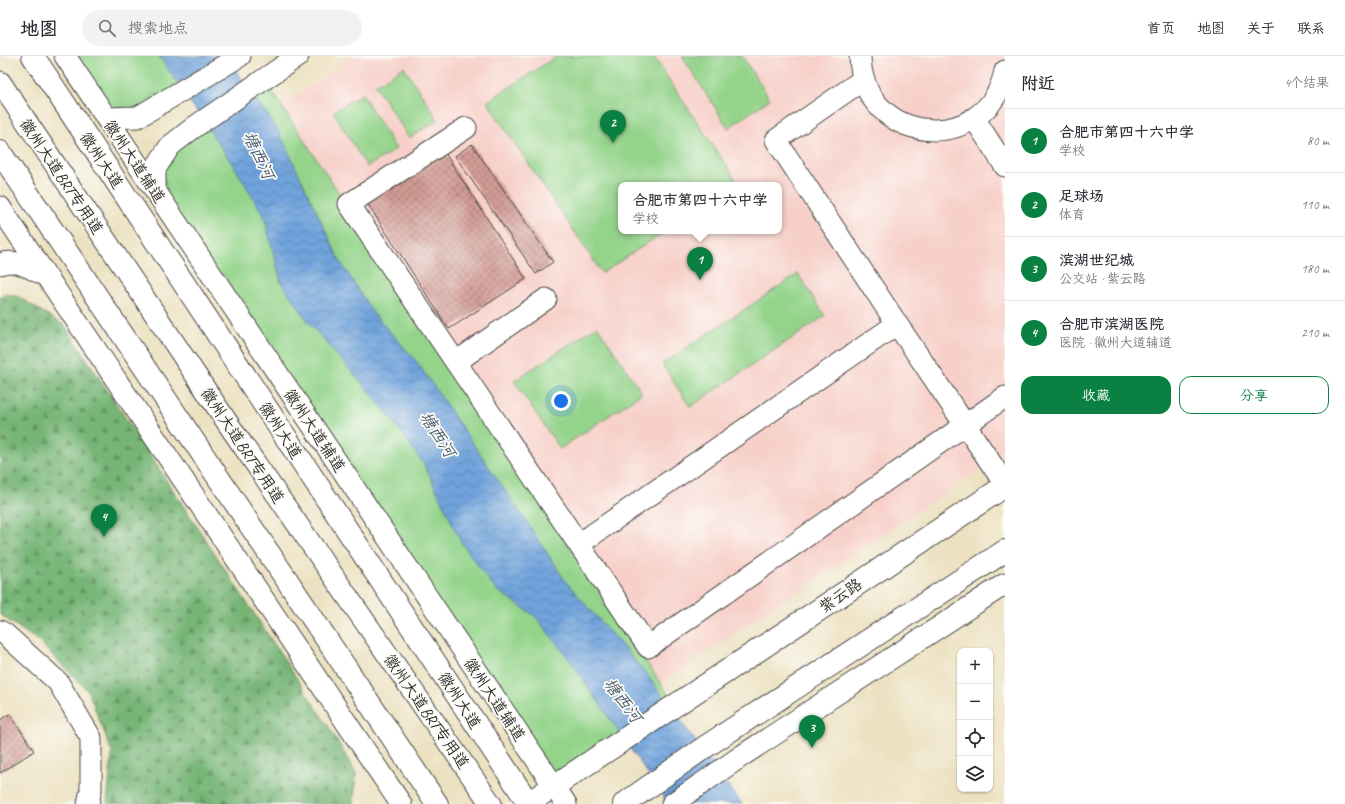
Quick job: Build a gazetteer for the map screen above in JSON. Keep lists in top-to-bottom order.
{
  "streets": {
    "main road": ["徽州大道", "紫云路"],
    "street": ["徽州大道辅道", "徽州大道BRT专用道"]
  },
  "crossings": [
    ["徽州大道辅道", "紫云路"]
  ],
  "water": ["塘西河"],
  "page": {
    "header": "地图",
    "search": "搜索地点",
    "nav": [
      "首页",
      "地图",
      "关于",
      "联系"
    ],
    "heading": ["附近", "4个结果"],
    "list": [
      {
        "mark": "1",
        "name": "合肥市第四十六中学",
        "note": "学校",
        "value": "80 m"
      },
      {
        "mark": "2",
        "name": "足球场",
        "note": "体育",
        "value": "110 m"
      },
      {
        "mark": "3",
        "name": "滨湖世纪城",
        "note": "公交站 · 紫云路",
        "value": "180 m"
      },
      {
        "mark": "4",
        "name": "合肥市滨湖医院",
        "note": "医院 · 徽州大道辅道",
        "value": "210 m"
      }
    ],
    "pins": [
      "2",
      "1",
      "4",
      "3"
    ],
    "popup": ["合肥市第四十六中学", "学校"],
    "buttons": ["收藏", "分享"],
    "map_buttons": ["+", "−"]
  }
}
